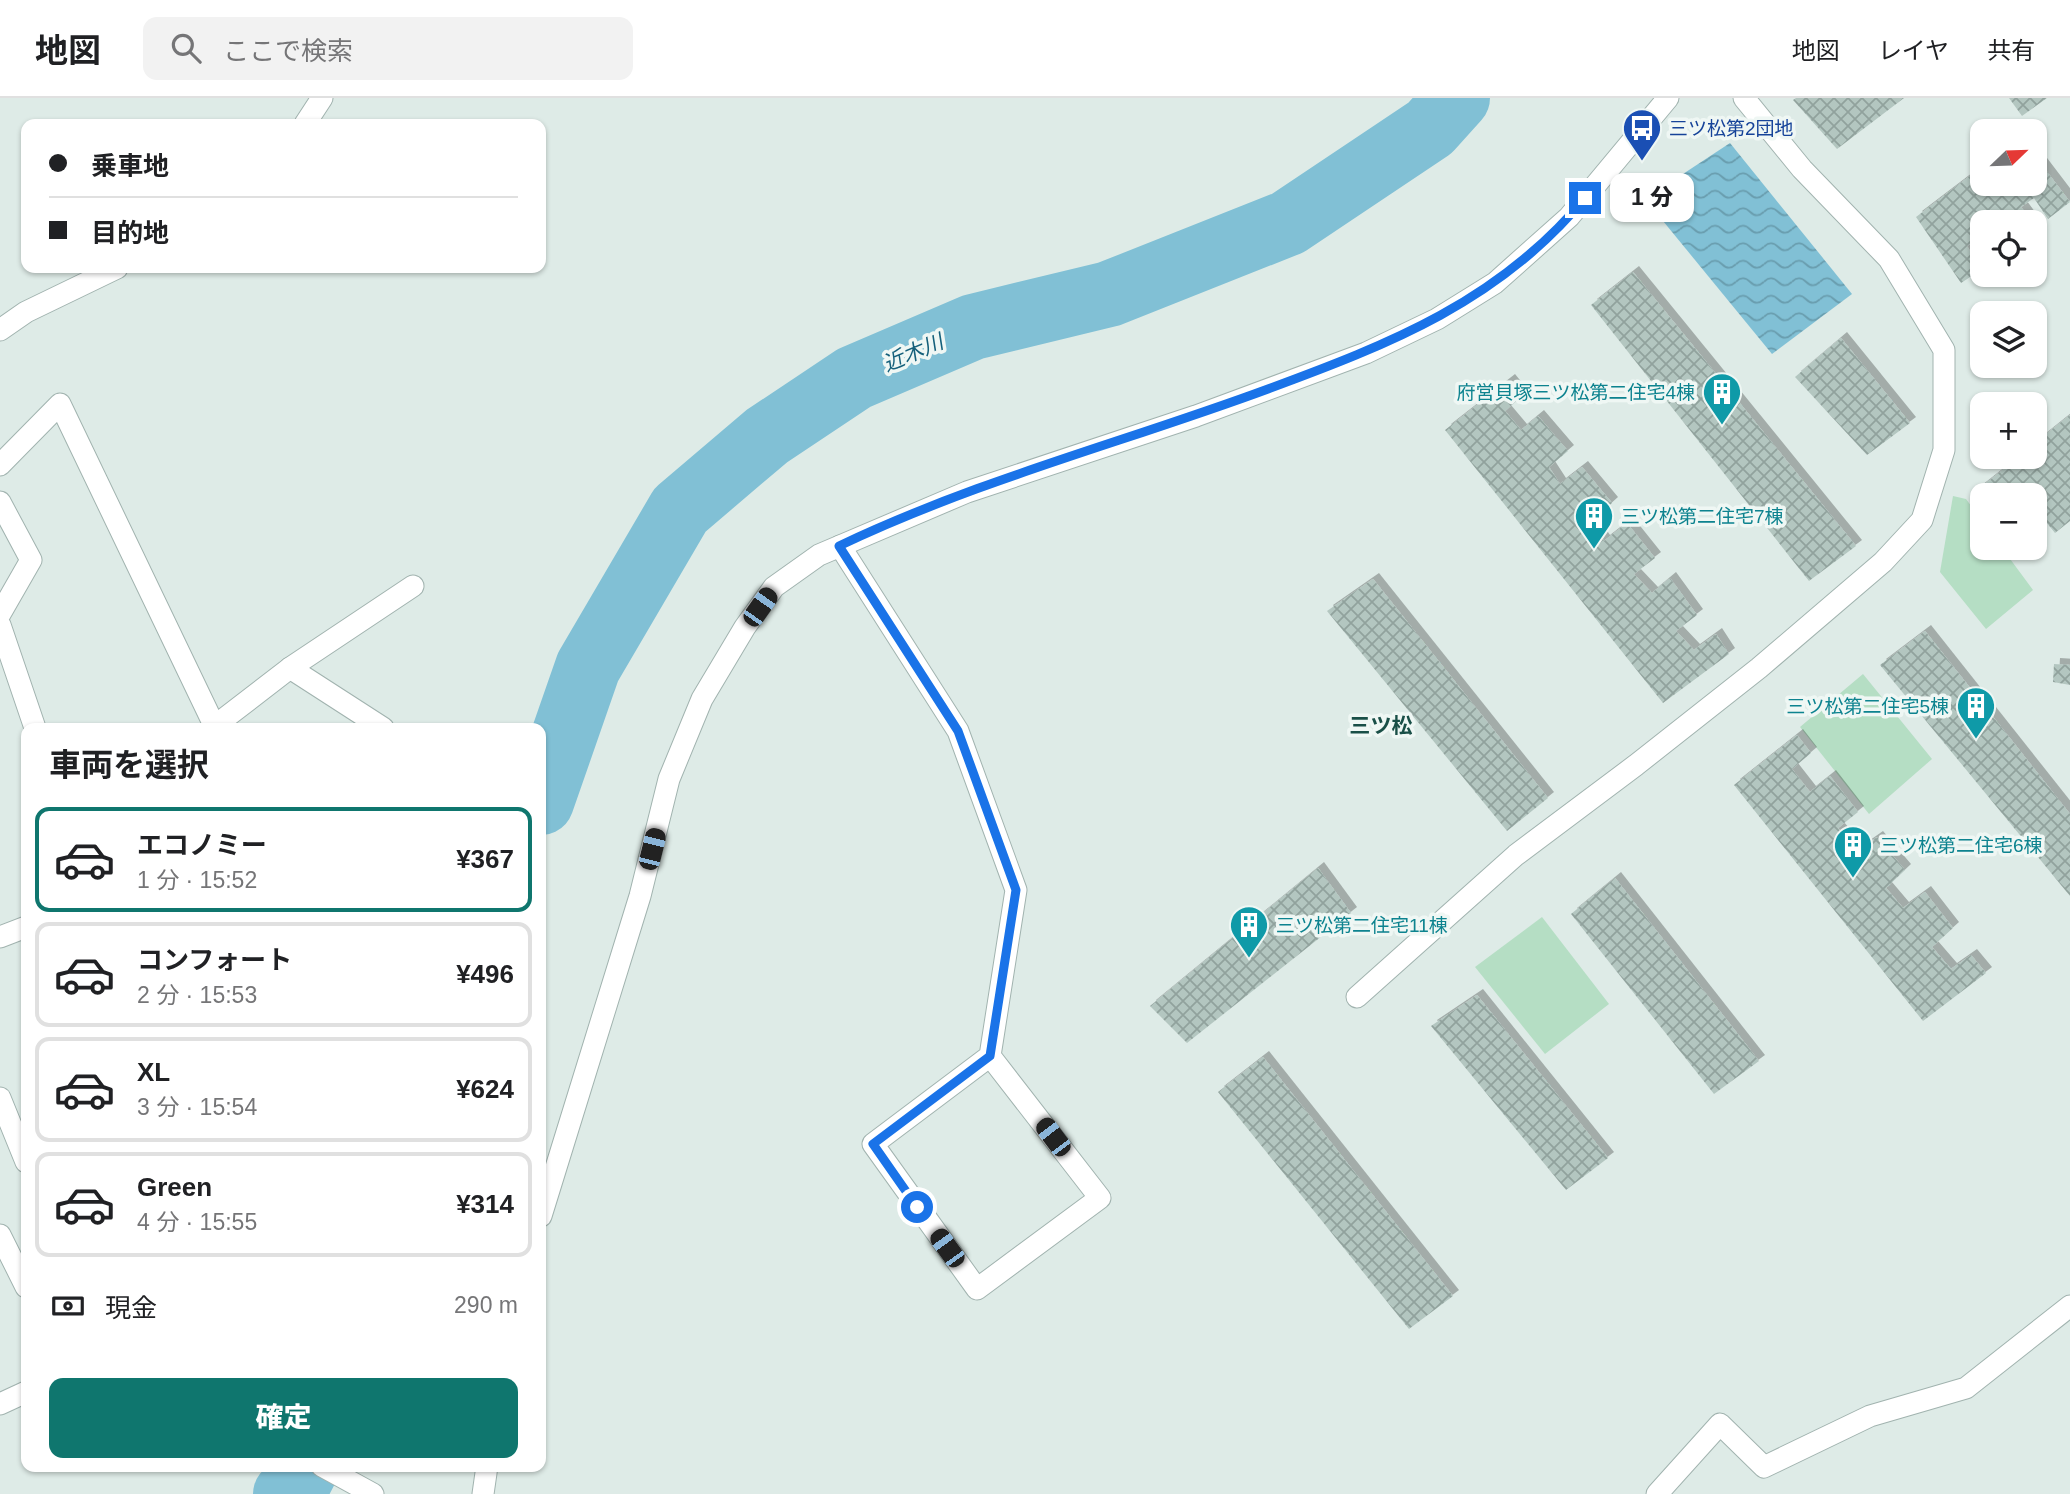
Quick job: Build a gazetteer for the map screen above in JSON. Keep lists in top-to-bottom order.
{
  "districts": ["三ツ松"],
  "water": ["近木川"],
  "places": {
    "bus stop": ["三ツ松第2団地"],
    "building": [
      "府営貝塚三ツ松第二住宅4棟",
      "三ツ松第二住宅7棟",
      "三ツ松第二住宅5棟",
      "三ツ松第二住宅6棟",
      "三ツ松第二住宅11棟"
    ]
  },
  "north": "top right",
  "page": {
    "header": "地図",
    "search": "ここで検索",
    "nav": ["地図", "レイヤ", "共有"],
    "map_buttons": ["+", "−"],
    "banner": ["乗車地", "目的地"],
    "bubble": "1 分",
    "heading": "車両を選択",
    "list": [
      {
        "name": "エコノミー",
        "note": "1 分 · 15:52",
        "value": "¥367"
      },
      {
        "name": "コンフォート",
        "note": "2 分 · 15:53",
        "value": "¥496"
      },
      {
        "name": "XL",
        "note": "3 分 · 15:54",
        "value": "¥624"
      },
      {
        "name": "Green",
        "note": "4 分 · 15:55",
        "value": "¥314"
      }
    ],
    "pay": ["現金", "290 m"],
    "buttons": "確定"
  }
}
